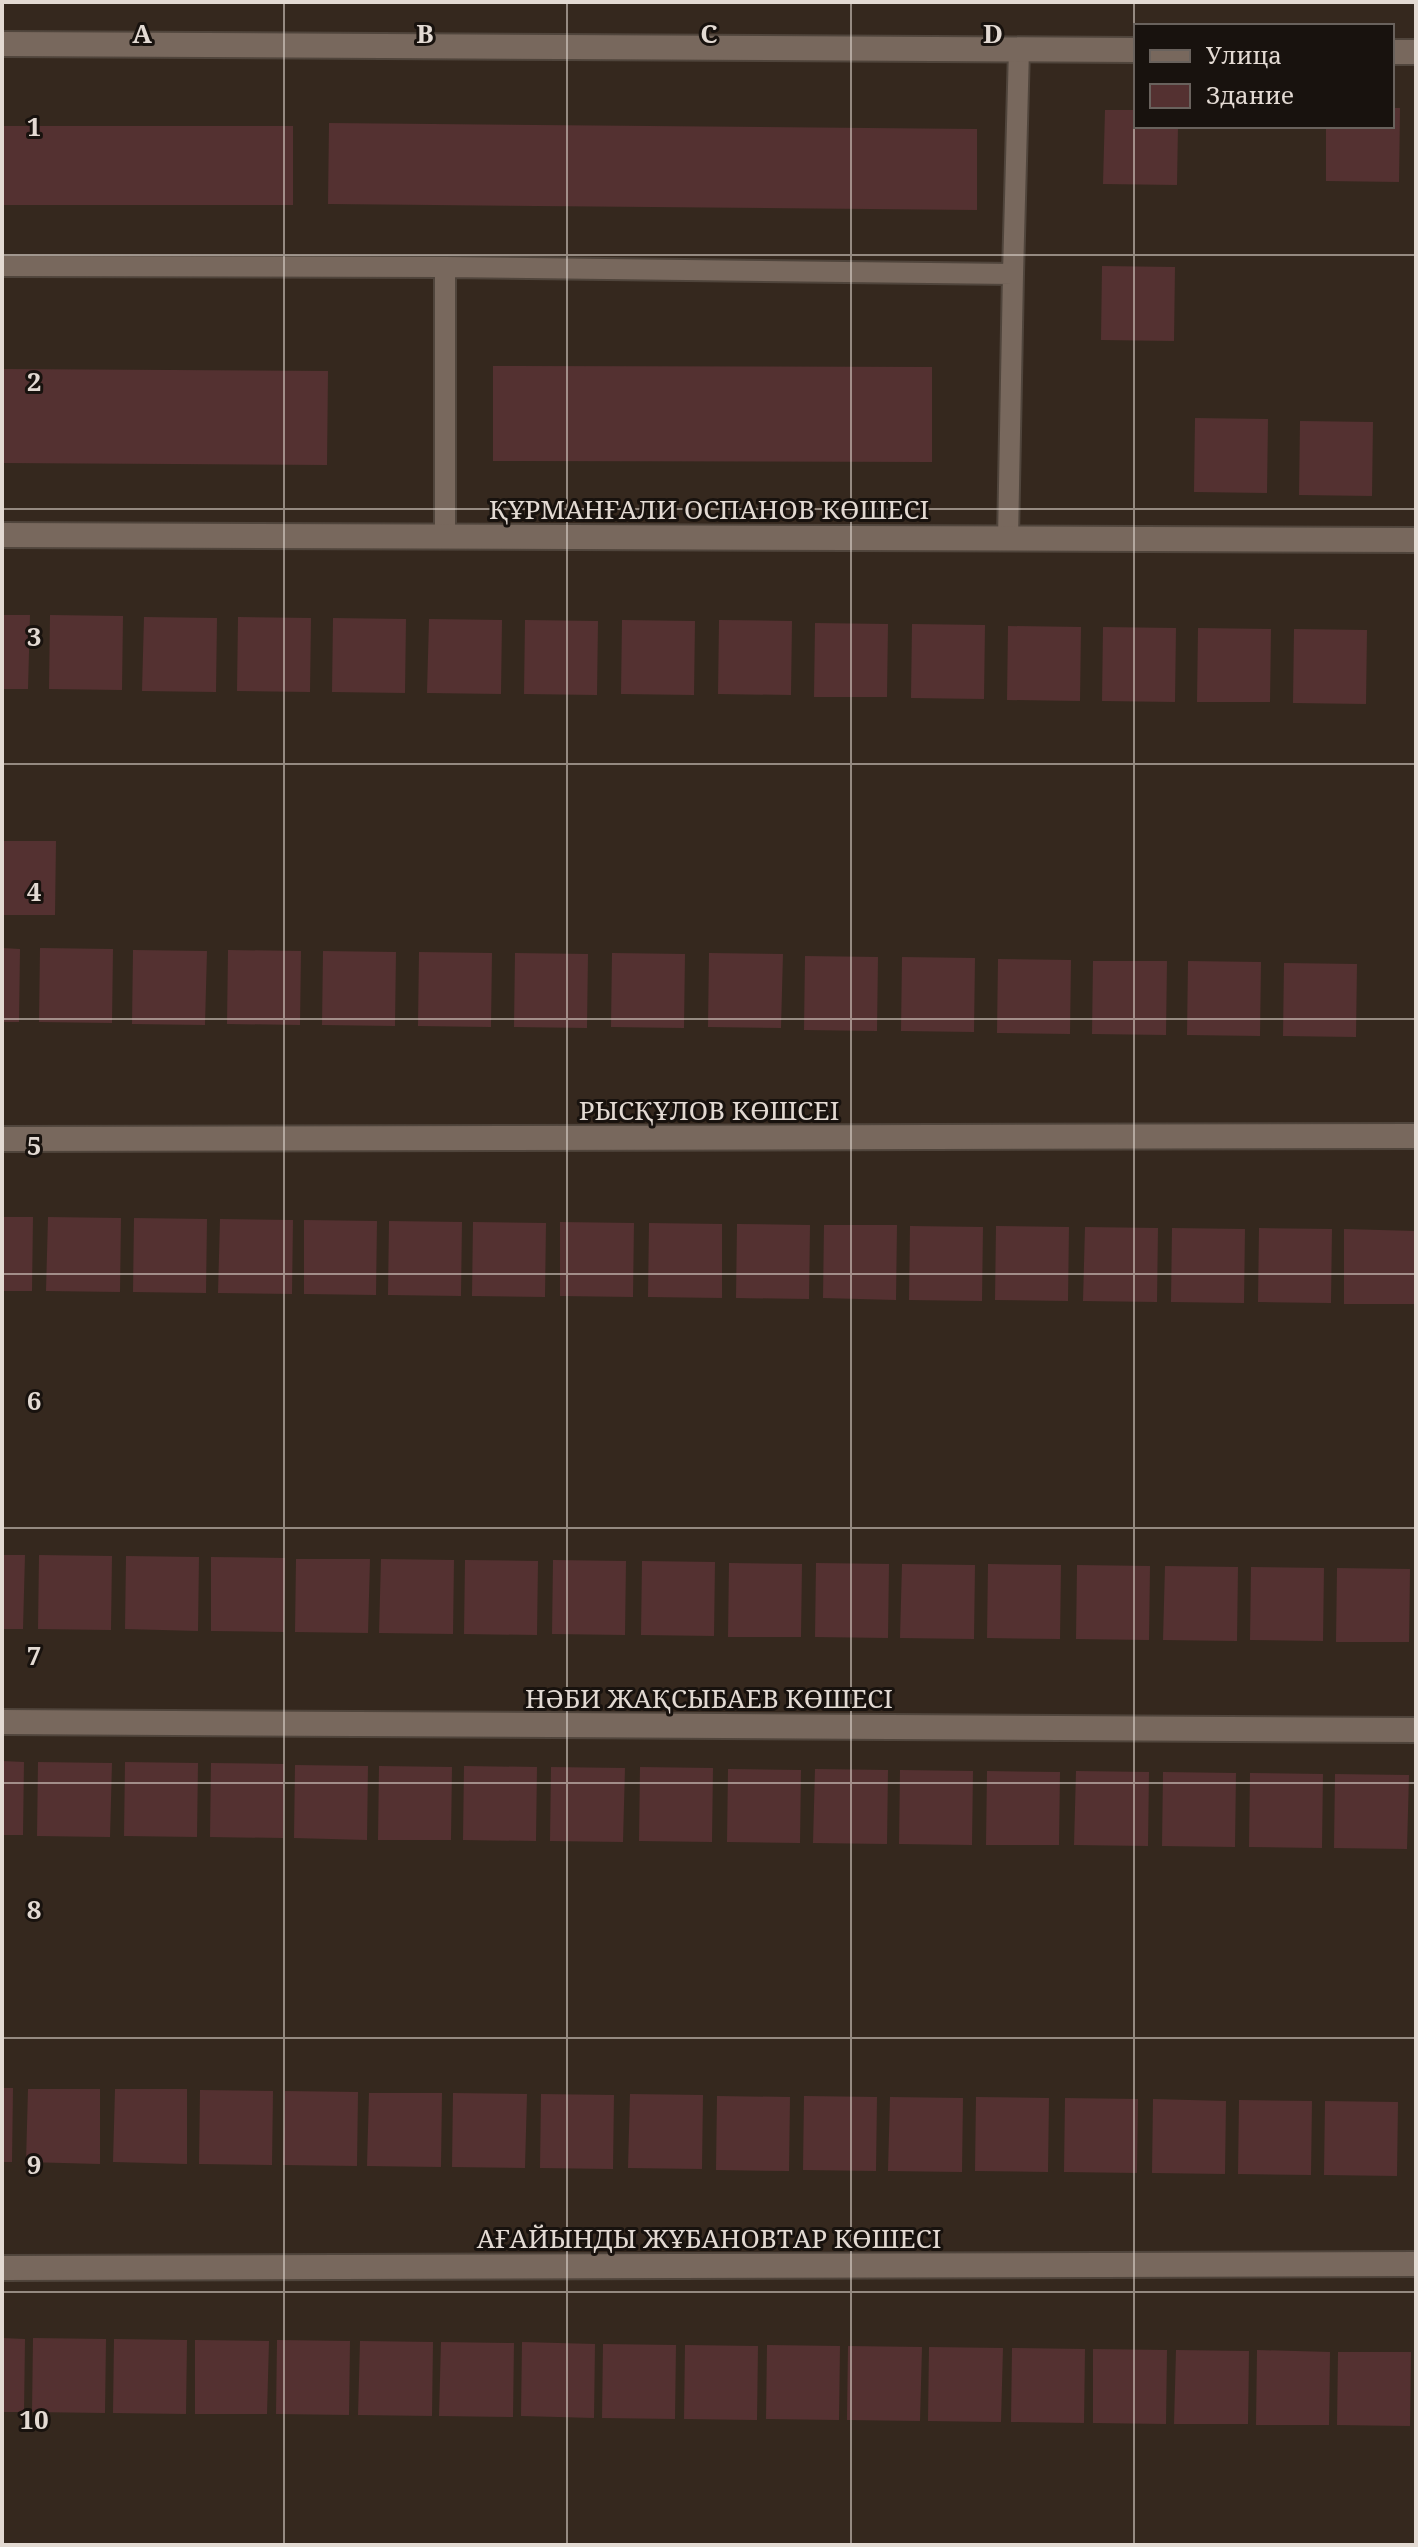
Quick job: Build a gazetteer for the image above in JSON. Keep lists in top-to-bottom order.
{
  "streets": {
    "street": [
      "ҚҰРМАНҒАЛИ ОСПАНОВ КӨШЕСІ",
      "РЫСҚҰЛОВ КӨШСЕІ",
      "НӘБИ ЖАҚСЫБАЕВ КӨШЕСІ",
      "АҒАЙЫНДЫ ЖҰБАНОВТАР КӨШЕСІ"
    ]
  },
  "legend": ["Улица", "Здание"],
  "grid": {
    "columns": [
      "A",
      "B",
      "C",
      "D"
    ],
    "rows": [
      "1",
      "2",
      "3",
      "4",
      "5",
      "6",
      "7",
      "8",
      "9",
      "10"
    ]
  }
}
